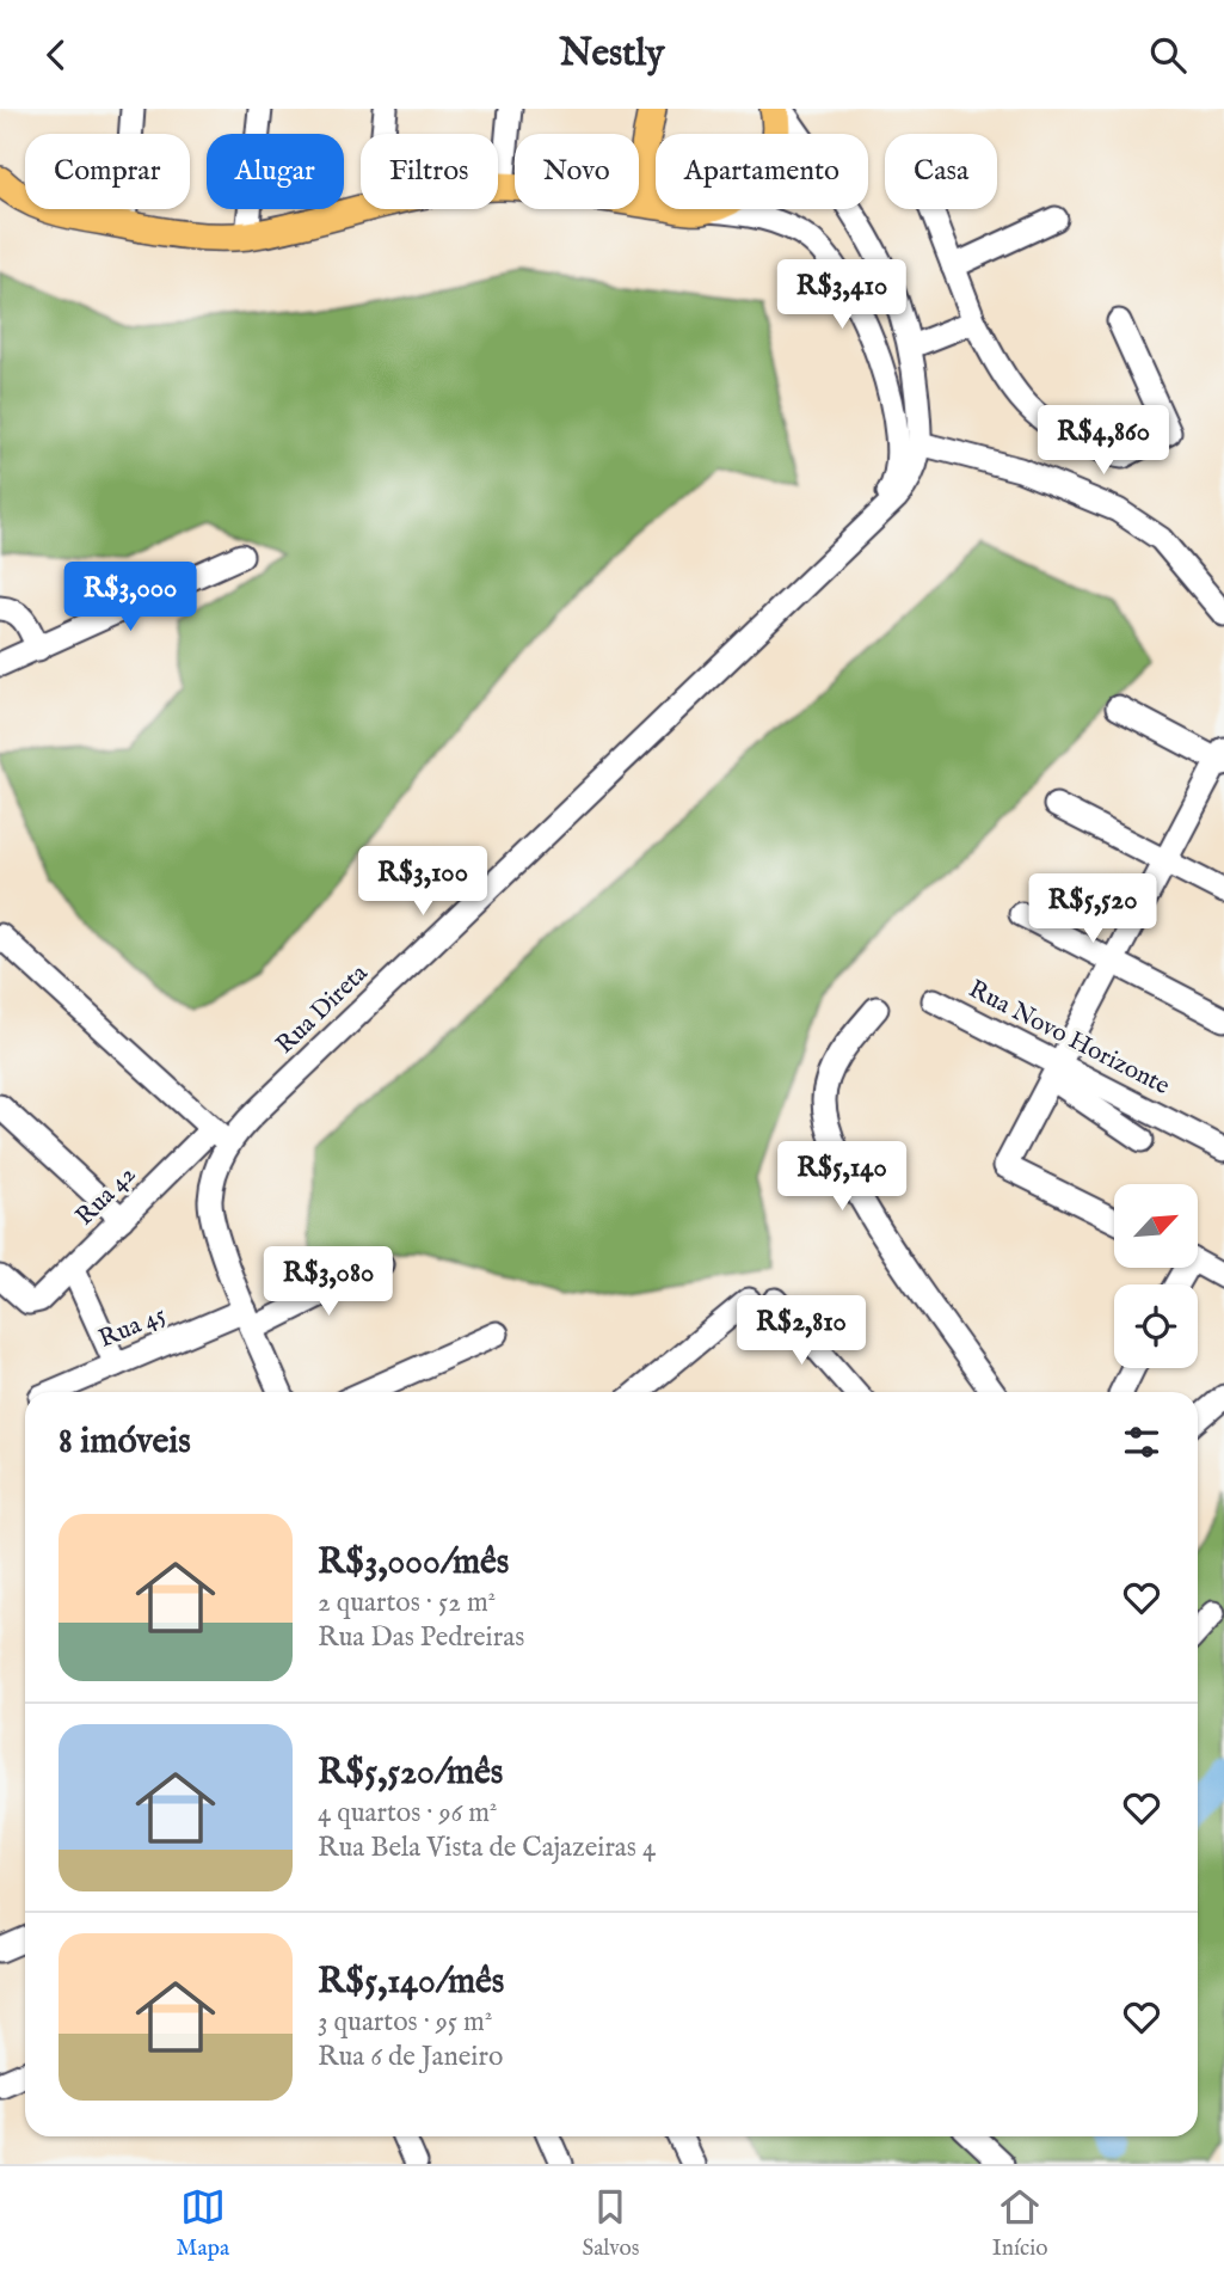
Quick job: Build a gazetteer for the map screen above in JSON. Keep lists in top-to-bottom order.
{
  "streets": {
    "street": [
      "Rua Direta",
      "Rua Novo Horizonte",
      "Rua 42",
      "Rua 45"
    ]
  },
  "crossings": [
    ["Rua Direta", "Rua 42"],
    ["Rua Direta", "Rua 45"]
  ],
  "north": "top right",
  "page": {
    "header": "Nestly",
    "chip": [
      "Comprar",
      "Alugar",
      "Filtros",
      "Novo",
      "Apartamento",
      "Casa"
    ],
    "price": [
      "R$3,410",
      "R$4,860",
      "R$3,000",
      "R$3,100",
      "R$5,520",
      "R$5,140",
      "R$3,080",
      "R$2,810"
    ],
    "heading": "8 imóveis",
    "list": [
      {
        "name": "R$3,000/mês",
        "note": "2 quartos · 52 m² · Rua Das Pedreiras"
      },
      {
        "name": "R$5,520/mês",
        "note": "4 quartos · 96 m² · Rua Bela Vista de Cajazeiras 4"
      },
      {
        "name": "R$5,140/mês",
        "note": "3 quartos · 95 m² · Rua 6 de Janeiro"
      }
    ],
    "tabs": ["Mapa", "Salvos", "Início"]
  }
}
